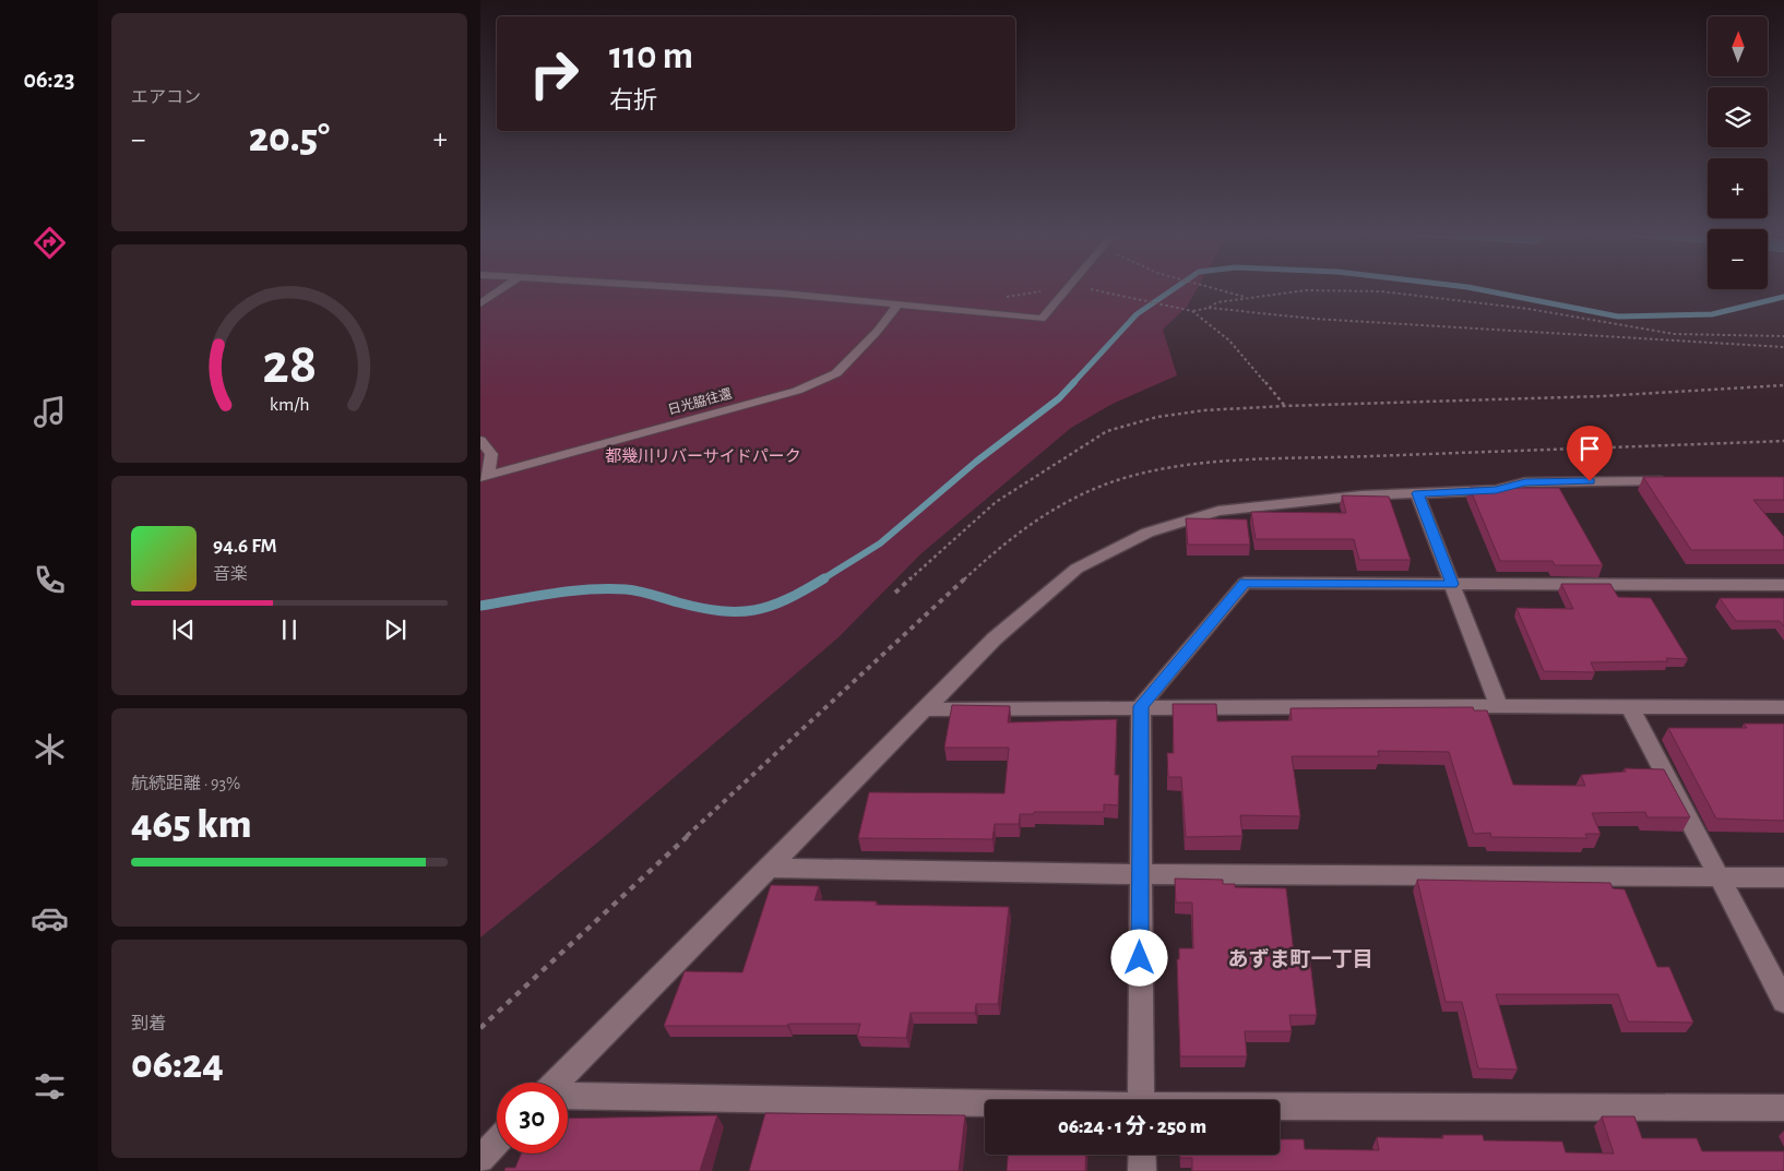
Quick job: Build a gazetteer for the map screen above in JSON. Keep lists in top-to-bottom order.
{
  "streets": {
    "lane": ["日光脇往還"]
  },
  "districts": ["あずま町一丁目"],
  "parks": ["都幾川リバーサイドパーク"],
  "north": "top",
  "page": {
    "tabs": "06:23",
    "tile": [
      "エアコン",
      ["航続距離 · 93%", "465 km"],
      ["到着", "06:24"]
    ],
    "map_buttons": ["+", "−"],
    "turn": ["110 m", "右折"],
    "heat": ["−", "20.5°", "+"],
    "song": ["94.6 FM", "音楽"],
    "limit": "30",
    "trip": "06:24 · 1 分 · 250 m",
    "gauge": ["28", "km/h"]
  }
}
